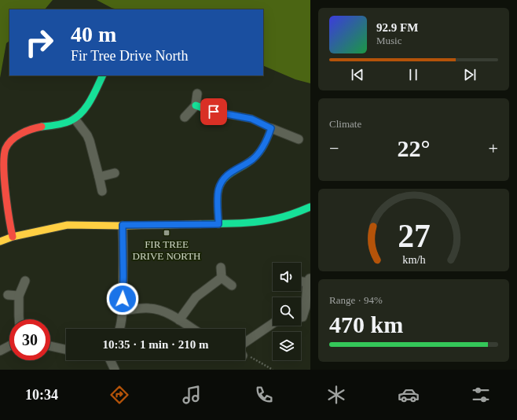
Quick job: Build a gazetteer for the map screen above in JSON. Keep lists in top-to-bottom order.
{
  "places": {
    "transit": ["FIR TREE DRIVE NORTH"]
  },
  "page": {
    "turn": ["40 m", "Fir Tree Drive North"],
    "song": ["92.9 FM", "Music"],
    "tile": [
      "Climate",
      ["Range · 94%", "470 km"]
    ],
    "heat": ["−", "22°", "+"],
    "limit": "30",
    "trip": "10:35 · 1 min · 210 m",
    "tabs": "10:34",
    "gauge": ["27", "km/h"]
  }
}
